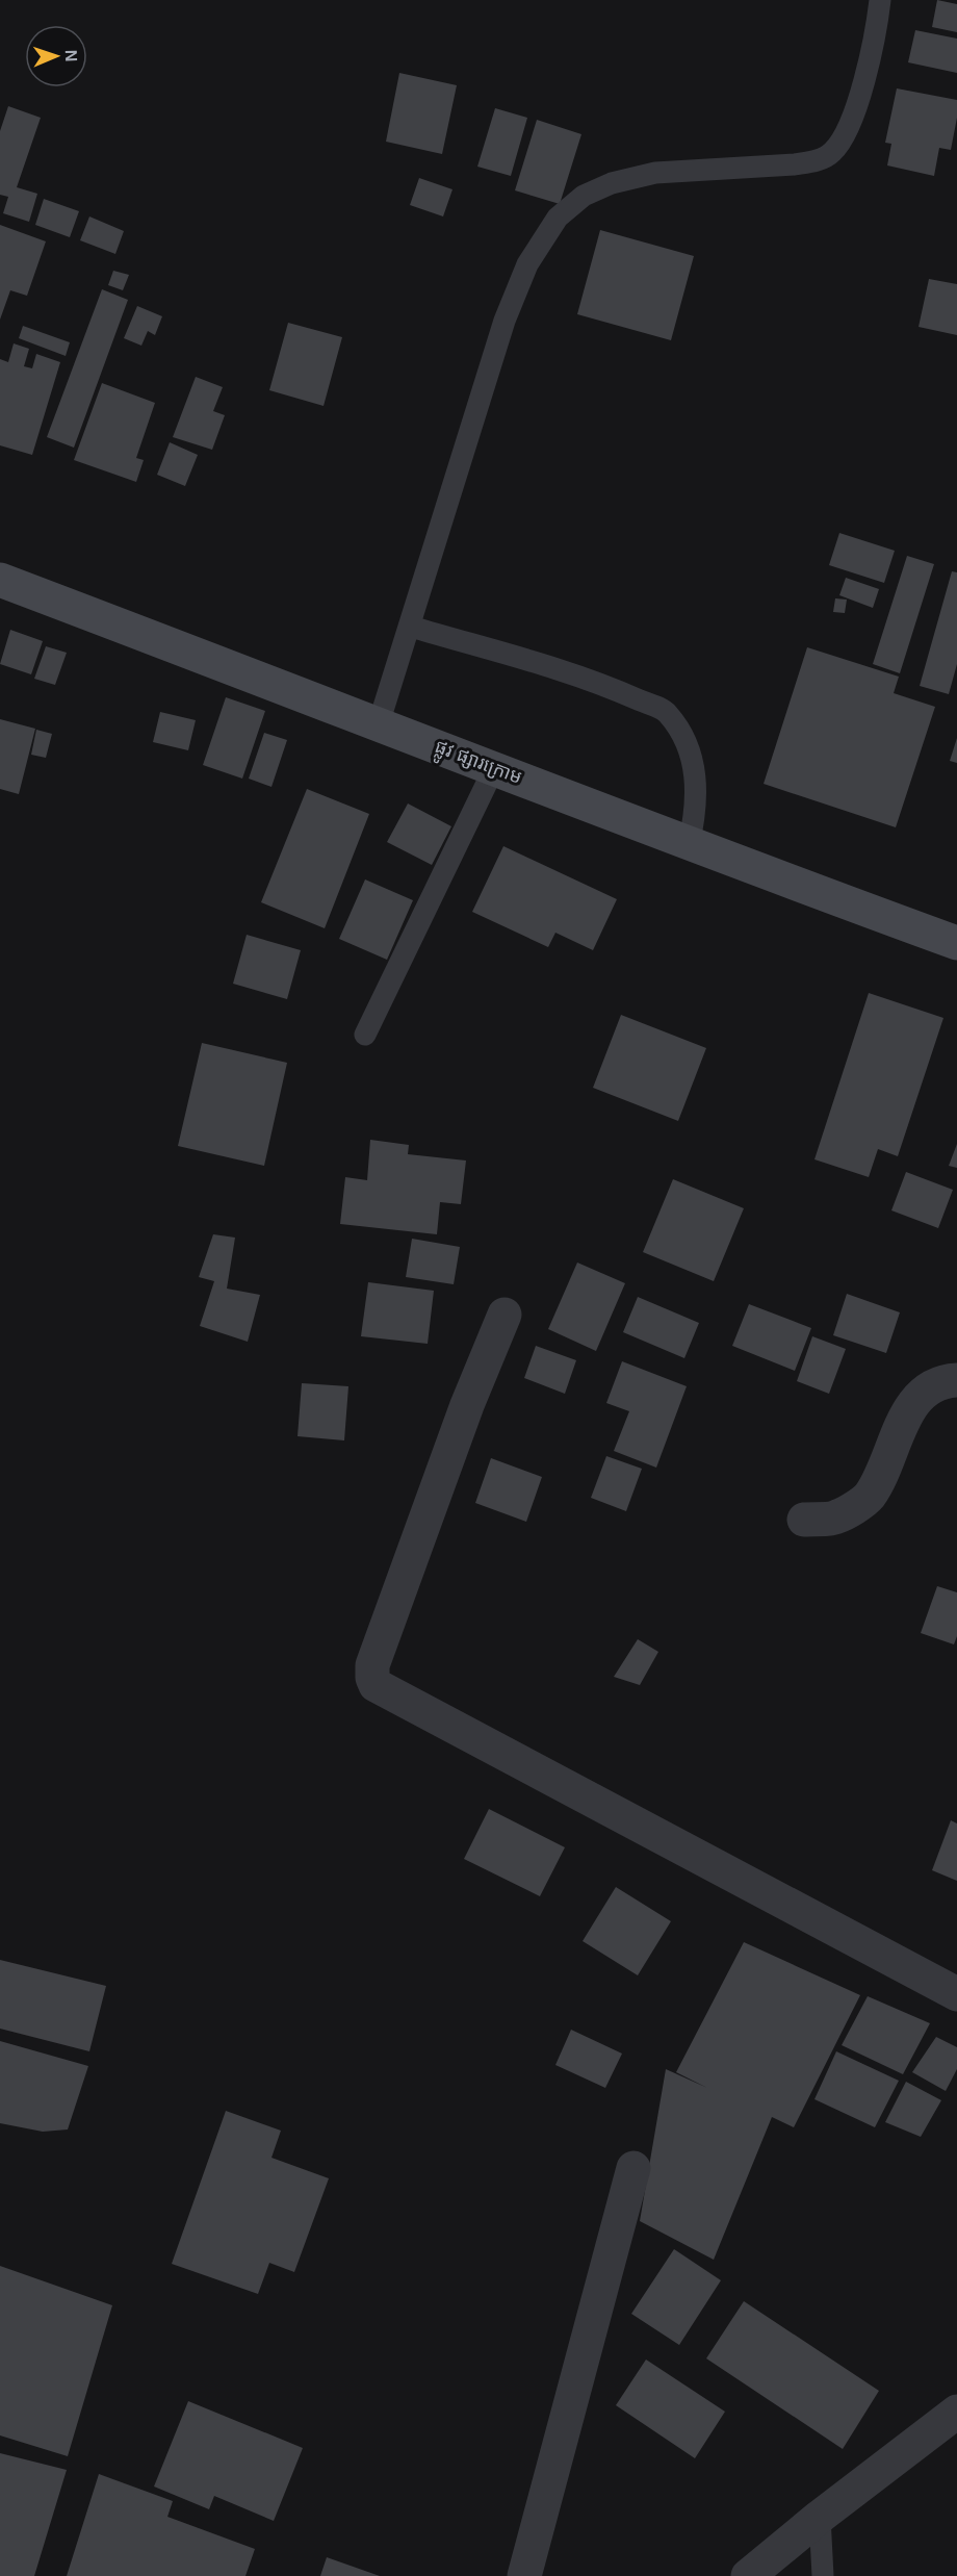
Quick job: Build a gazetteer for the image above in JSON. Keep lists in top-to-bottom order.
{
  "streets": {
    "main road": ["ផ្លូវ ផ្សារក្រោម"]
  },
  "north": "right"
}
